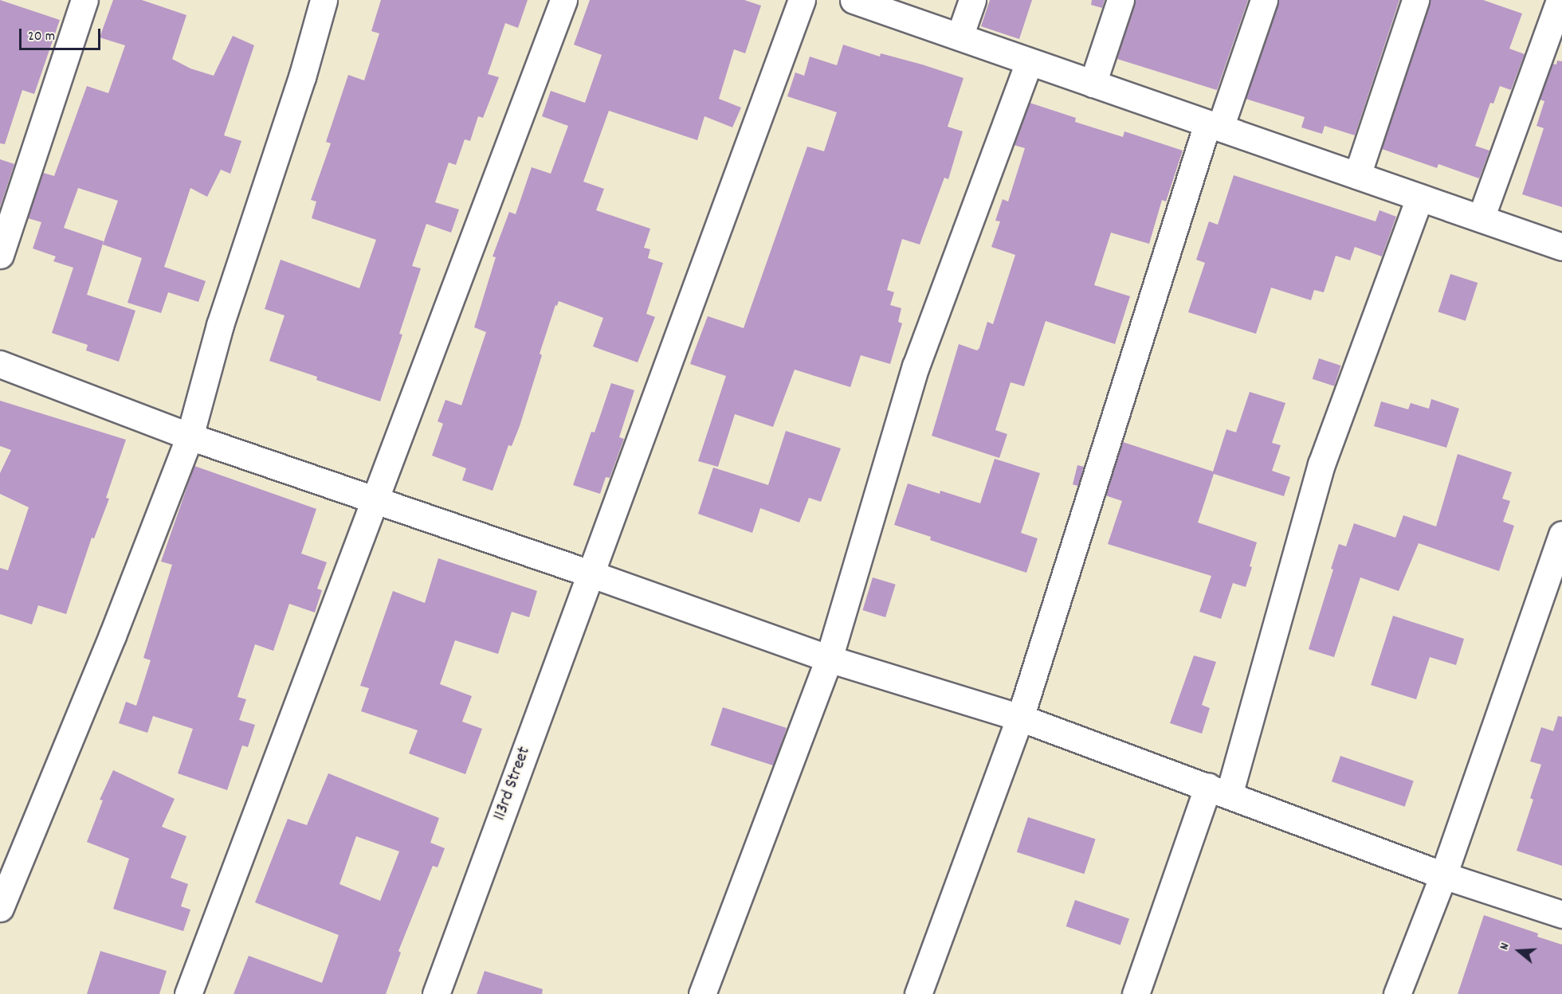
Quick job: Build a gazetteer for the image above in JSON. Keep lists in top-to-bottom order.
{
  "streets": {
    "street": ["113rd Street"]
  },
  "scale_bar": "20 m",
  "north": "left"
}
